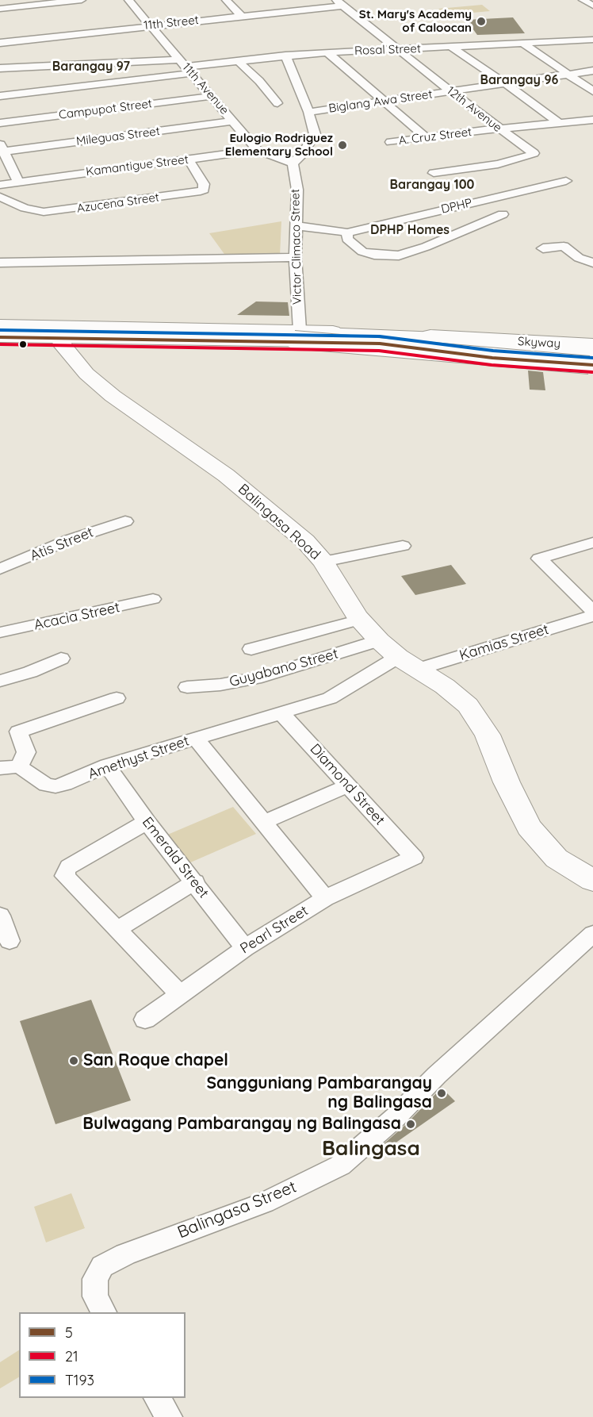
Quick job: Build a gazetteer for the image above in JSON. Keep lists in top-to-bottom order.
{
  "streets": {
    "main road": ["Skyway"],
    "street": [
      "11th Street",
      "Rosal Street",
      "11th Avenue",
      "Biglang Awa Street",
      "Campupot Street",
      "12th Avenue",
      "Mileguas Street",
      "A. Cruz Street",
      "Kamantigue Street",
      "Azucena Street",
      "DPHP",
      "Victor Climaco Street",
      "Balingasa Road",
      "Atis Street",
      "Acacia Street",
      "Kamias Street",
      "Guyabano Street",
      "Amethyst Street",
      "Diamond Street",
      "Emerald Street",
      "Pearl Street",
      "Balingasa Street"
    ]
  },
  "crossings": [
    ["11th Street", "11th Avenue"],
    ["11th Street", "12th Avenue"],
    ["Rosal Street", "11th Avenue"],
    ["Rosal Street", "12th Avenue"],
    ["11th Avenue", "Campupot Street"],
    ["11th Avenue", "Mileguas Street"],
    ["11th Avenue", "Kamantigue Street"],
    ["11th Avenue", "Victor Climaco Street"],
    ["Biglang Awa Street", "12th Avenue"],
    ["12th Avenue", "A. Cruz Street"],
    ["Kamantigue Street", "Azucena Street"],
    ["DPHP", "Victor Climaco Street"],
    ["Victor Climaco Street", "Skyway"],
    ["Balingasa Road", "Kamias Street"],
    ["Balingasa Road", "Guyabano Street"],
    ["Kamias Street", "Amethyst Street"],
    ["Kamias Street", "Diamond Street"],
    ["Amethyst Street", "Diamond Street"],
    ["Amethyst Street", "Emerald Street"],
    ["Diamond Street", "Pearl Street"],
    ["Emerald Street", "Pearl Street"]
  ],
  "districts": [
    "Barangay 97",
    "Barangay 96",
    "Barangay 100",
    "DPHP Homes",
    "Balingasa"
  ],
  "places": [
    "St. Mary's Academy of Caloocan",
    "Eulogio Rodriguez Elementary School",
    "San Roque chapel",
    "Sangguniang Pambarangay ng Balingasa",
    "Bulwagang Pambarangay ng Balingasa"
  ],
  "lines": ["transit line T193", "transit line 5", "transit line 21"],
  "legend": ["5", "21", "T193"]
}
